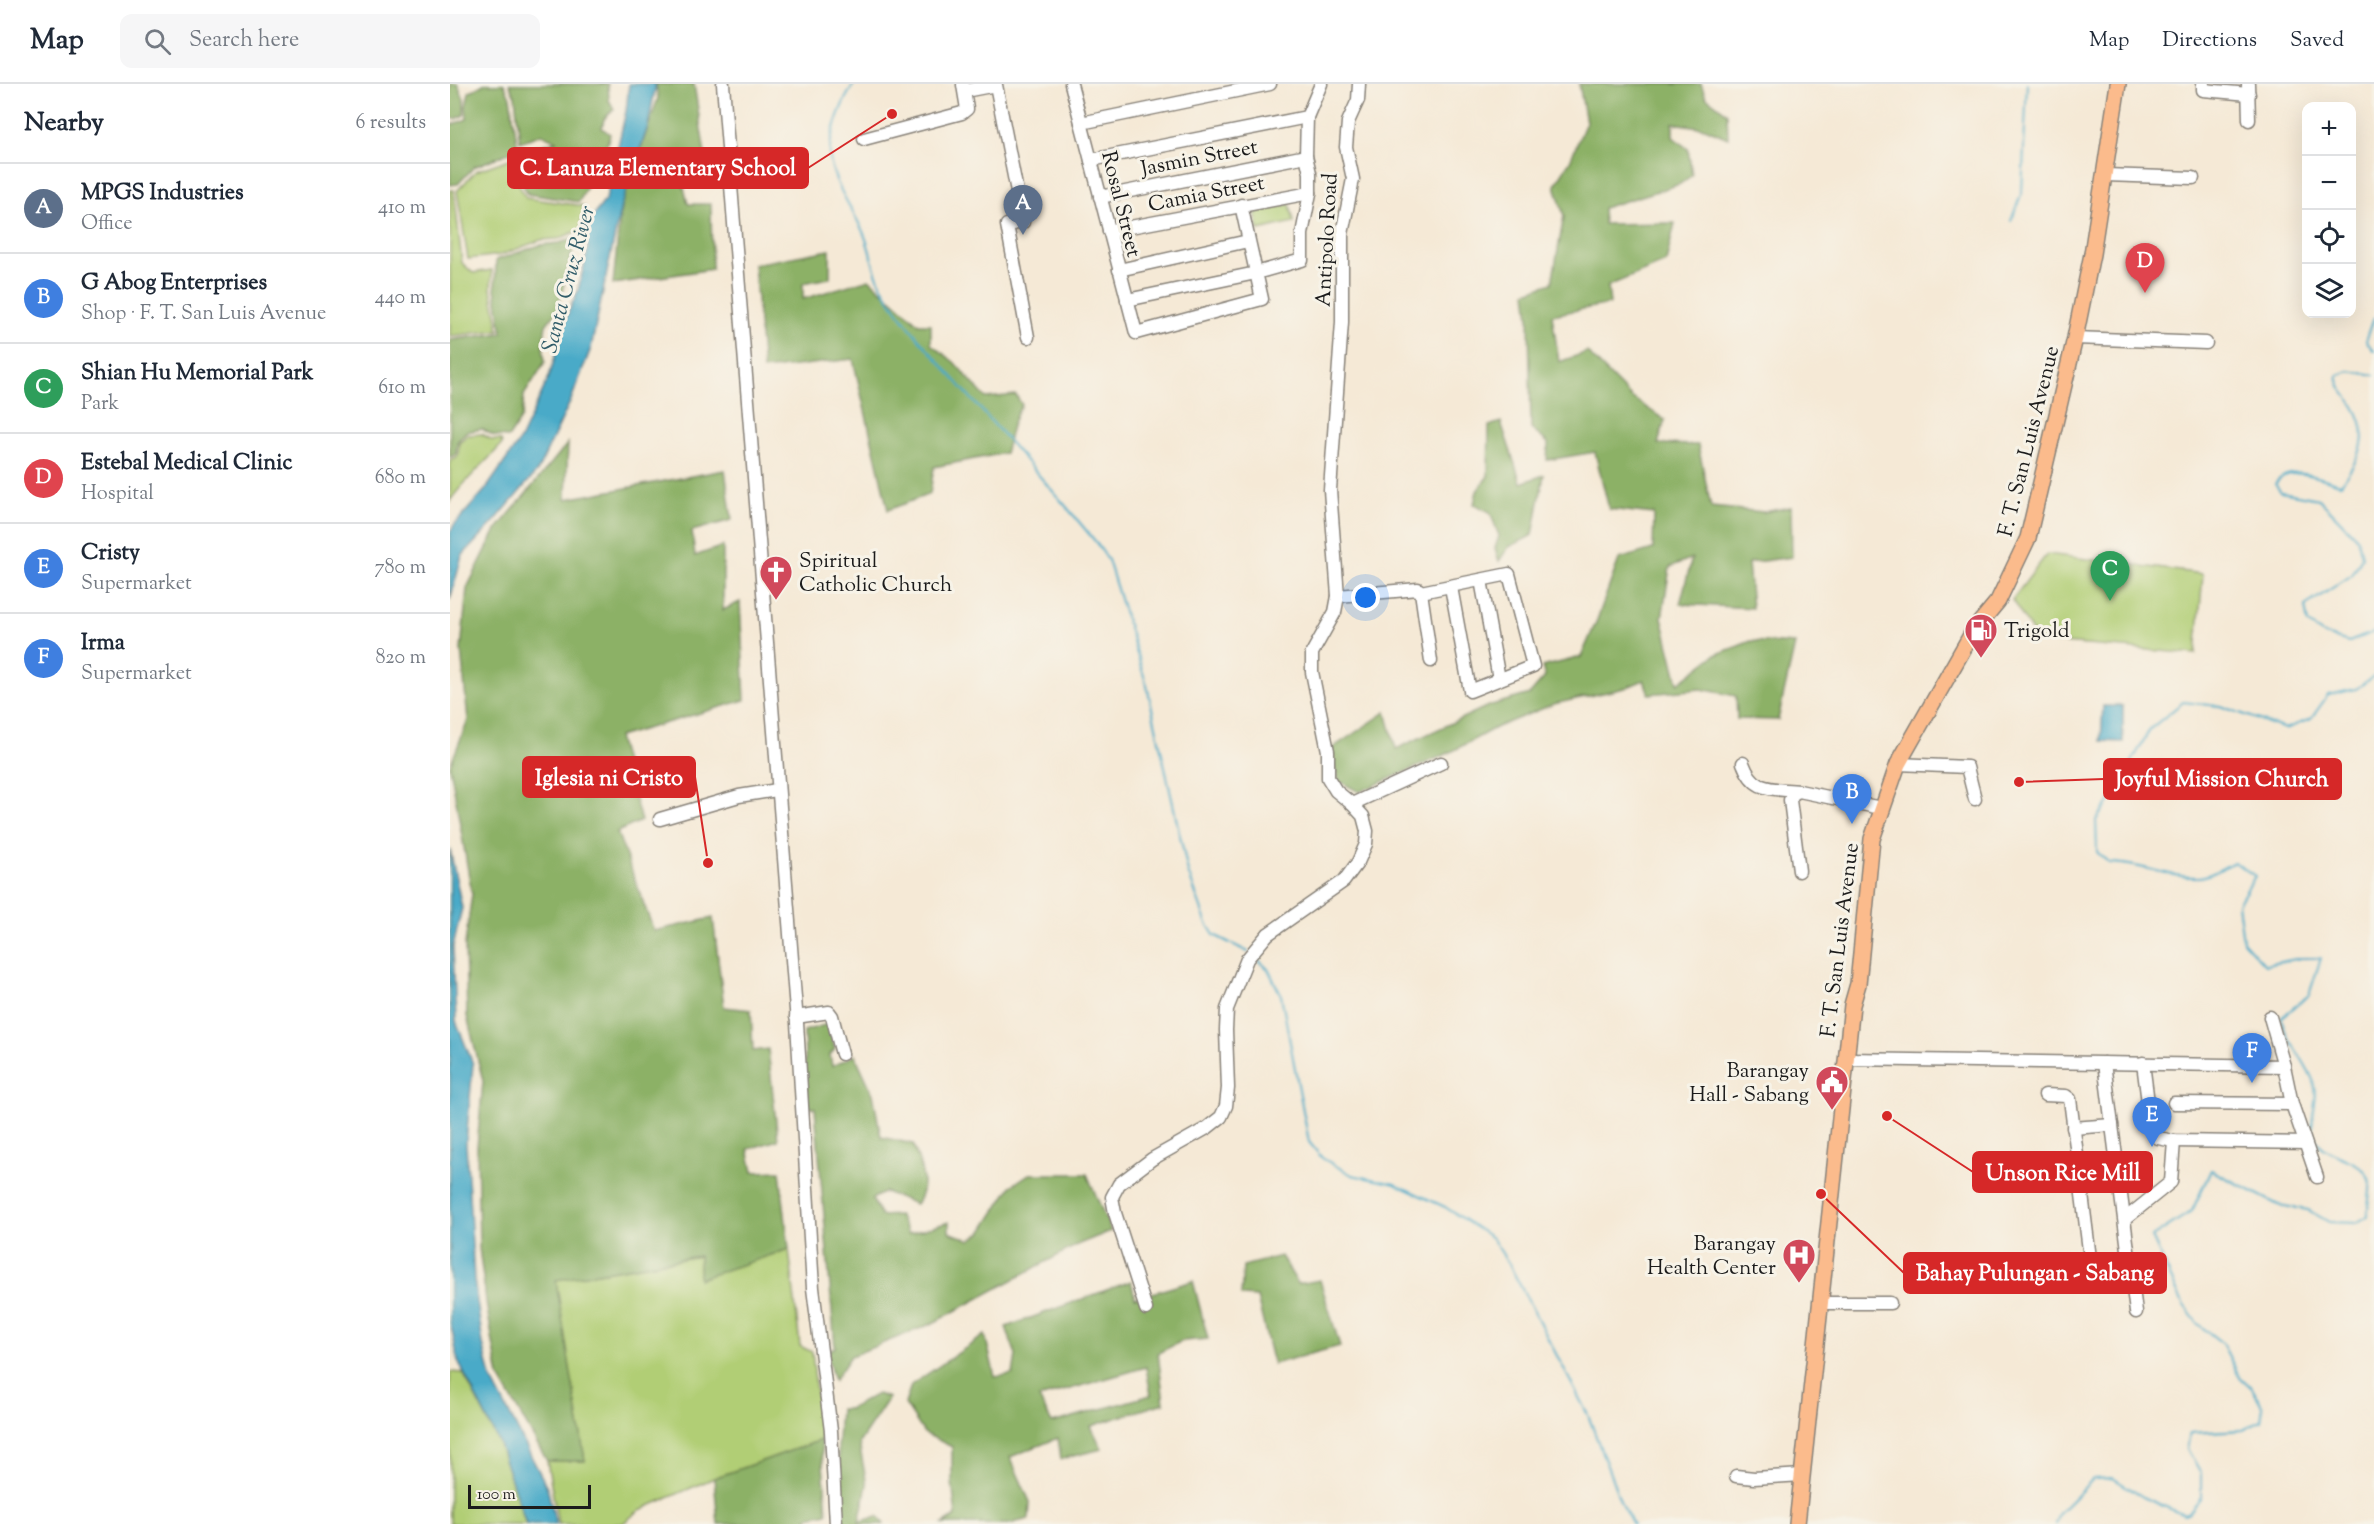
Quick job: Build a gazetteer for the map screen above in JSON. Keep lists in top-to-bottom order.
{
  "streets": {
    "main road": ["F. T. San Luis Avenue"],
    "street": [
      "Jasmin Street",
      "Camia Street",
      "Rosal Street",
      "Antipolo Road"
    ]
  },
  "crossings": [
    ["Jasmin Street", "Rosal Street"],
    ["Camia Street", "Rosal Street"]
  ],
  "water": ["Santa Cruz River"],
  "places": {
    "other": [
      "C. Lanuza Elementary School",
      "Joyful Mission Church",
      "Iglesia ni Cristo",
      "Unson Rice Mill",
      "Bahay Pulungan - Sabang"
    ],
    "church": ["Spiritual Catholic Church"],
    "fuel station": ["Trigold"],
    "public building": ["Barangay Hall - Sabang"],
    "hospital": ["Barangay Health Center"]
  },
  "scale_bar": "100 m",
  "page": {
    "header": "Map",
    "search": "Search here",
    "nav": ["Map", "Directions", "Saved"],
    "heading": ["Nearby", "6 results"],
    "map_buttons": ["+", "−"],
    "list": [
      {
        "mark": "A",
        "name": "MPGS Industries",
        "note": "Office",
        "value": "410 m"
      },
      {
        "mark": "B",
        "name": "G Abog Enterprises",
        "note": "Shop · F. T. San Luis Avenue",
        "value": "440 m"
      },
      {
        "mark": "C",
        "name": "Shian Hu Memorial Park",
        "note": "Park",
        "value": "610 m"
      },
      {
        "mark": "D",
        "name": "Estebal Medical Clinic",
        "note": "Hospital",
        "value": "680 m"
      },
      {
        "mark": "E",
        "name": "Cristy",
        "note": "Supermarket",
        "value": "780 m"
      },
      {
        "mark": "F",
        "name": "Irma",
        "note": "Supermarket",
        "value": "820 m"
      }
    ],
    "pins": [
      "A",
      "D",
      "C",
      "B",
      "F",
      "E"
    ],
    "scale": "100 m"
  }
}
